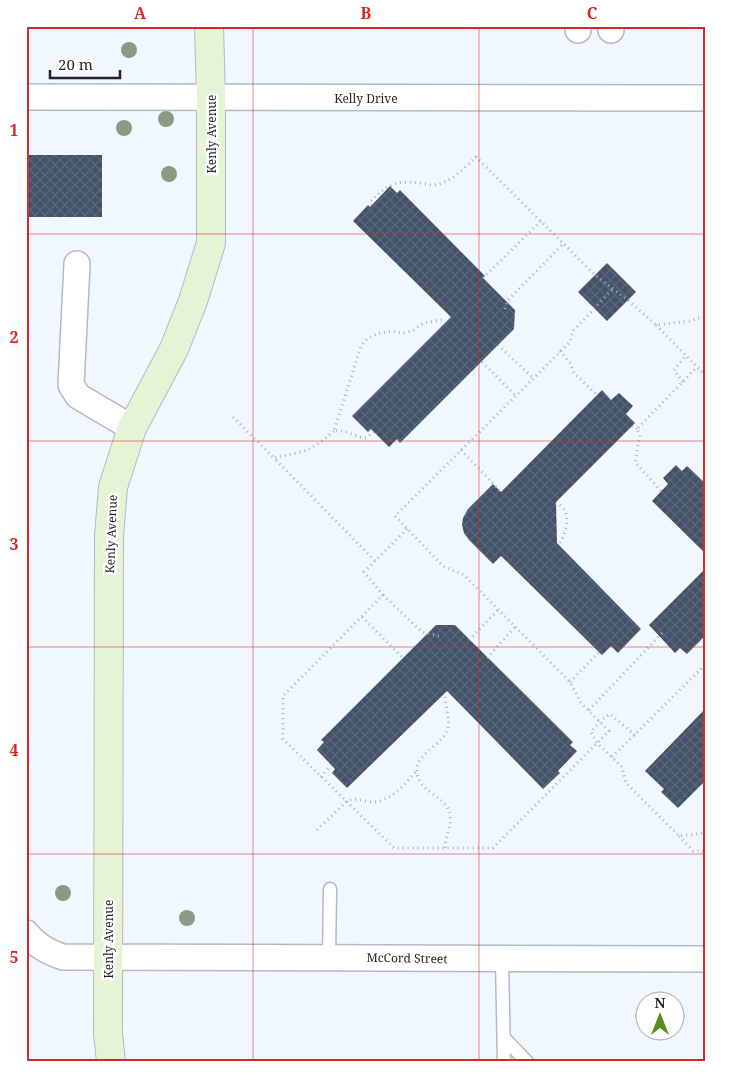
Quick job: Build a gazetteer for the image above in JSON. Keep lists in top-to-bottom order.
{
  "streets": {
    "street": ["Kelly Drive", "Kenly Avenue", "McCord Street"]
  },
  "crossings": [
    ["Kelly Drive", "Kenly Avenue"],
    ["Kenly Avenue", "McCord Street"]
  ],
  "scale_bar": "20 m",
  "north": "top",
  "grid": {
    "columns": ["A", "B", "C"],
    "rows": [
      "1",
      "2",
      "3",
      "4",
      "5"
    ]
  }
}
